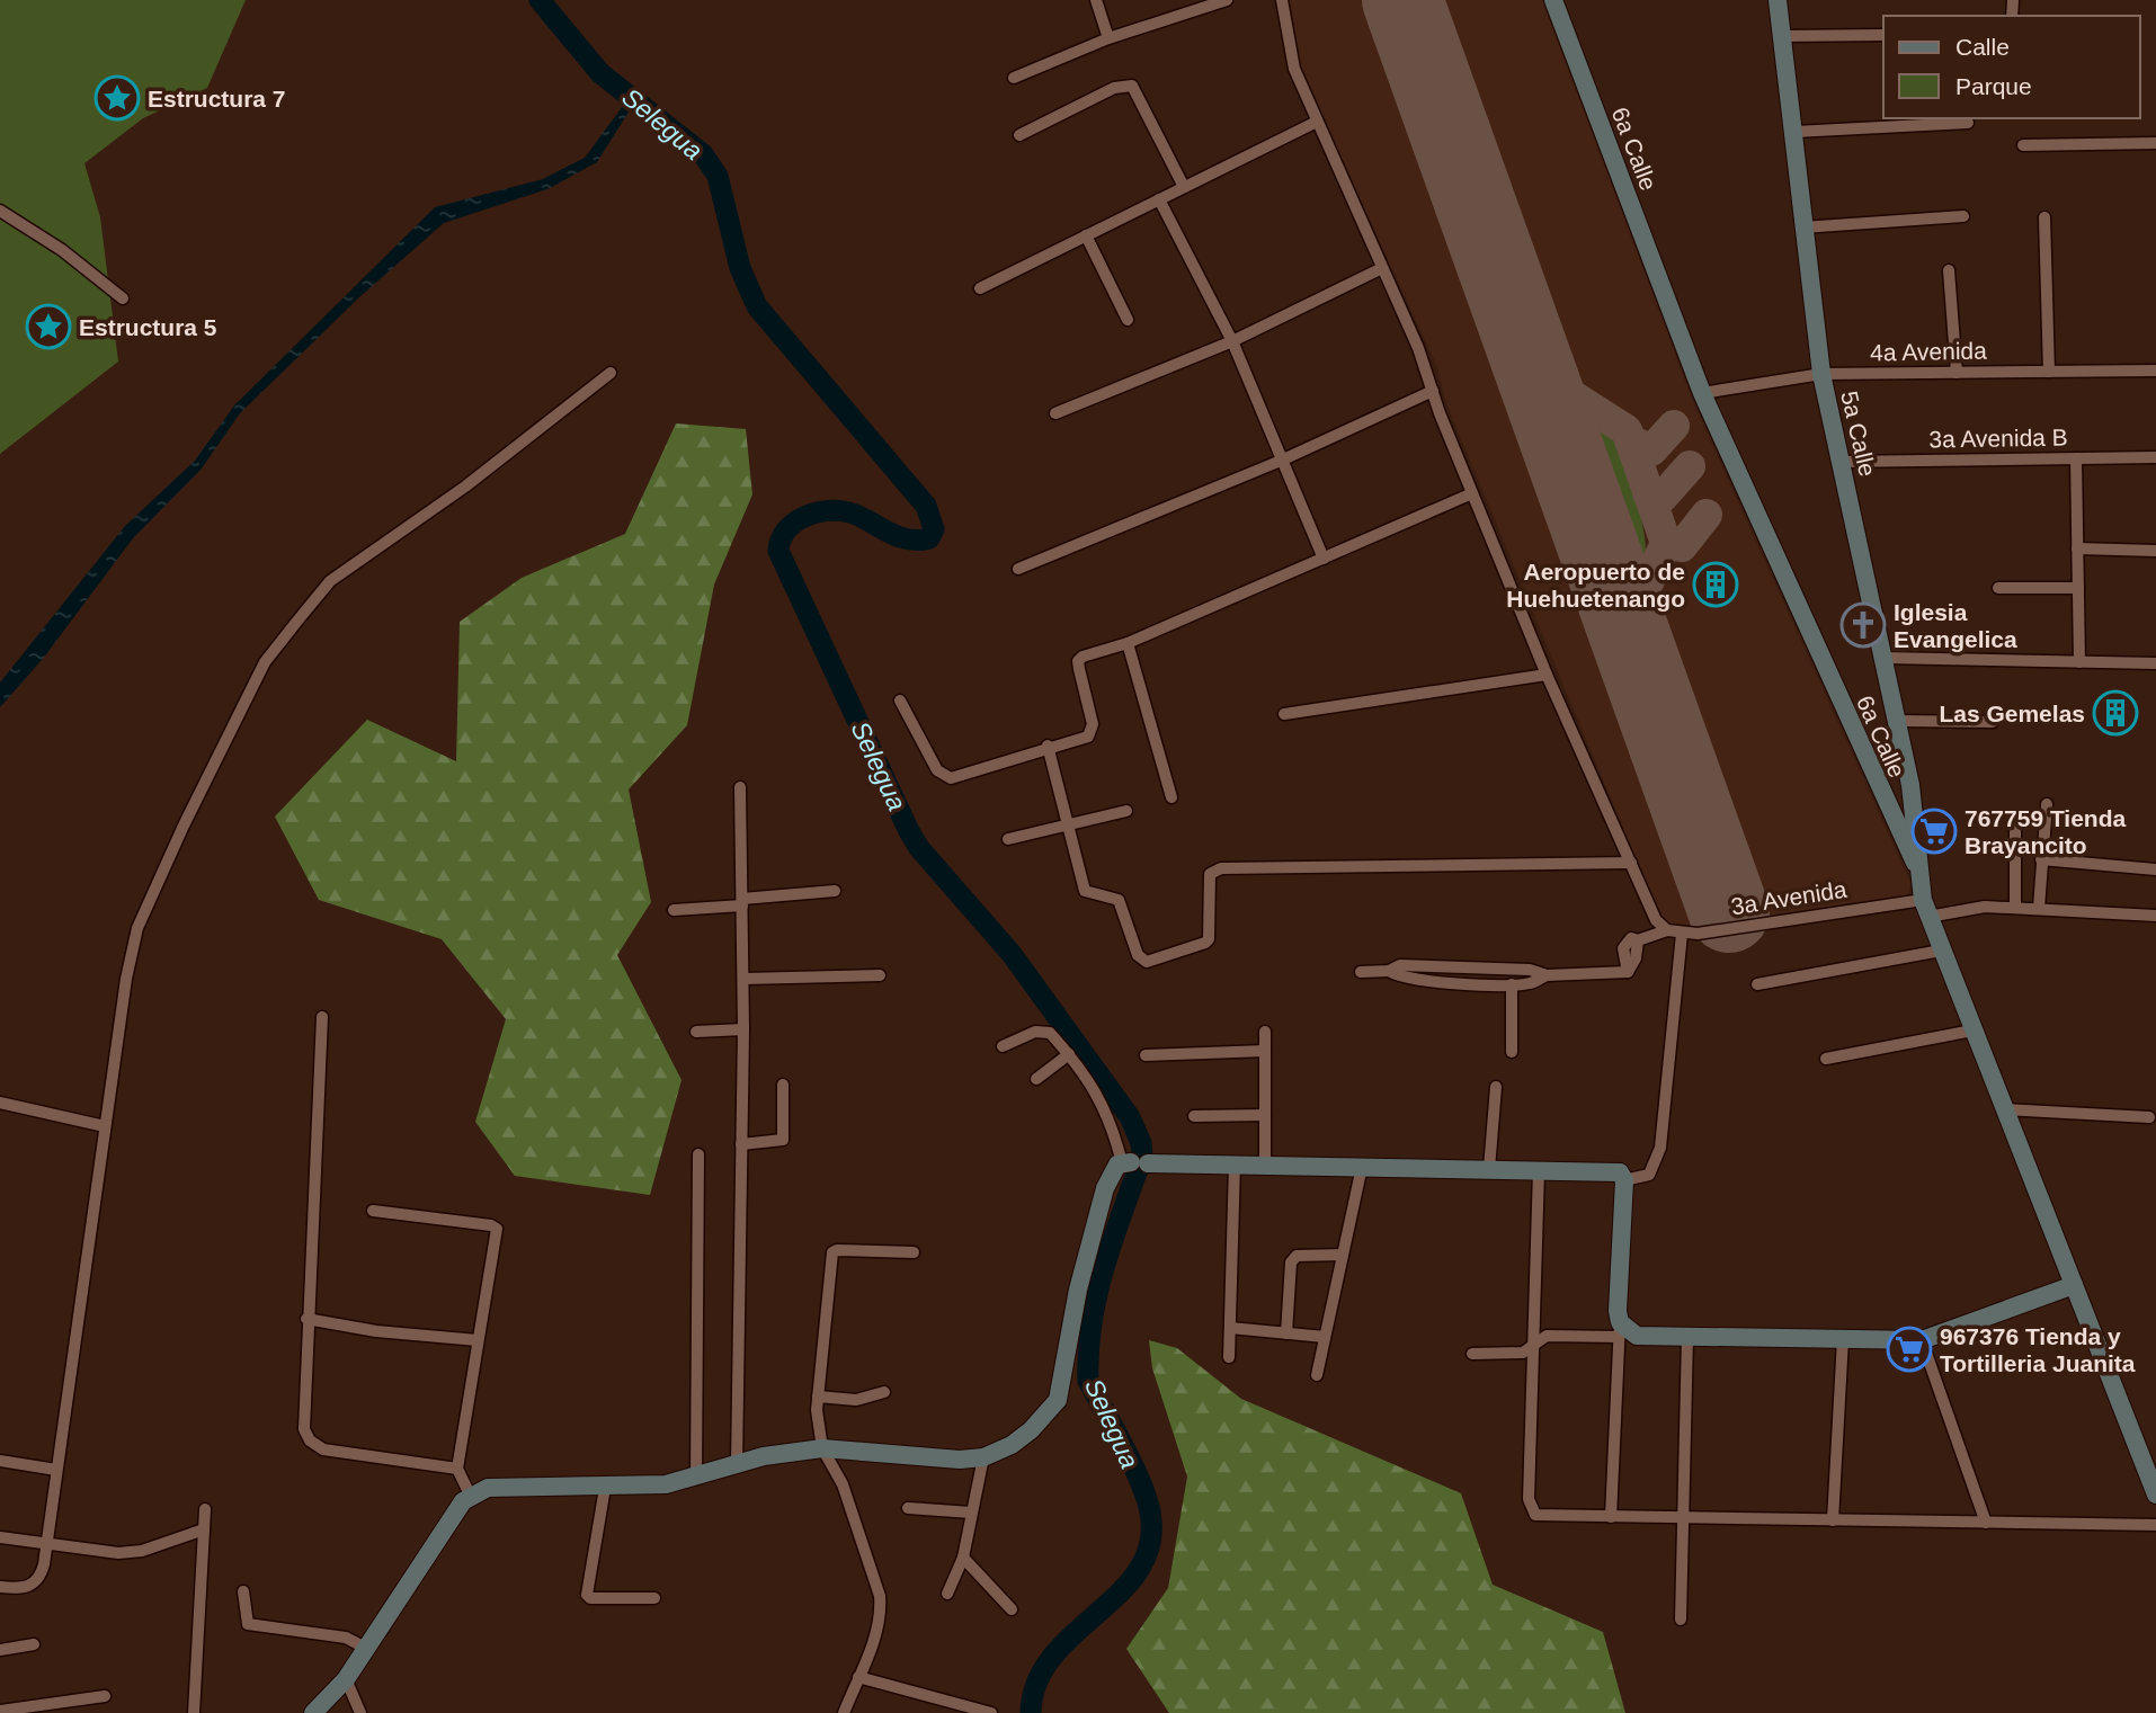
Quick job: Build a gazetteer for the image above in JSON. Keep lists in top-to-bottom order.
{
  "streets": {
    "street": [
      "6a Calle",
      "4a Avenida",
      "5a Calle",
      "3a Avenida B",
      "3a Avenida"
    ]
  },
  "crossings": [
    ["6a Calle", "4a Avenida"],
    ["6a Calle", "5a Calle"],
    ["6a Calle", "3a Avenida"],
    ["4a Avenida", "5a Calle"],
    ["5a Calle", "3a Avenida B"]
  ],
  "water": ["Selegua"],
  "places": {
    "place": ["Estructura 7", "Estructura 5"],
    "building": ["Aeropuerto de Huehuetenango", "Las Gemelas"],
    "church": ["Iglesia Evangelica"],
    "supermarket": ["767759 Tienda Brayancito", "967376 Tienda y Tortilleria Juanita"]
  },
  "legend": ["Calle", "Parque"]
}
